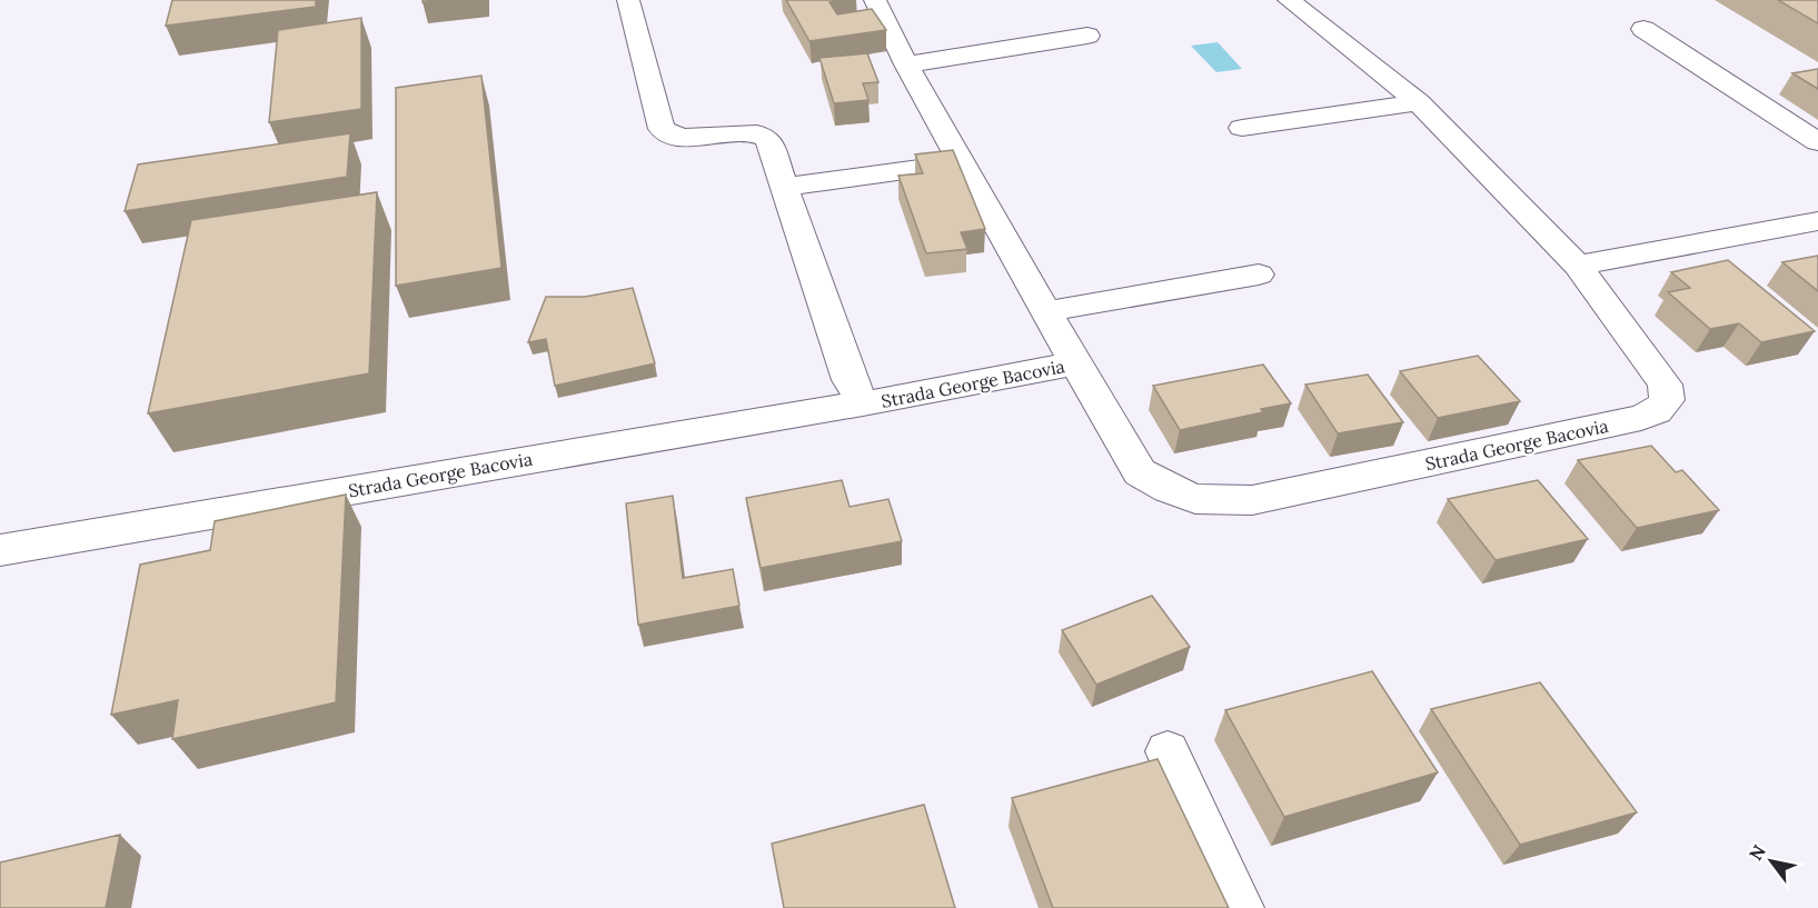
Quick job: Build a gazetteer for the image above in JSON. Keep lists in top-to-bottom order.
{
  "streets": {
    "street": ["Strada George Bacovia"]
  },
  "north": "top left"
}
